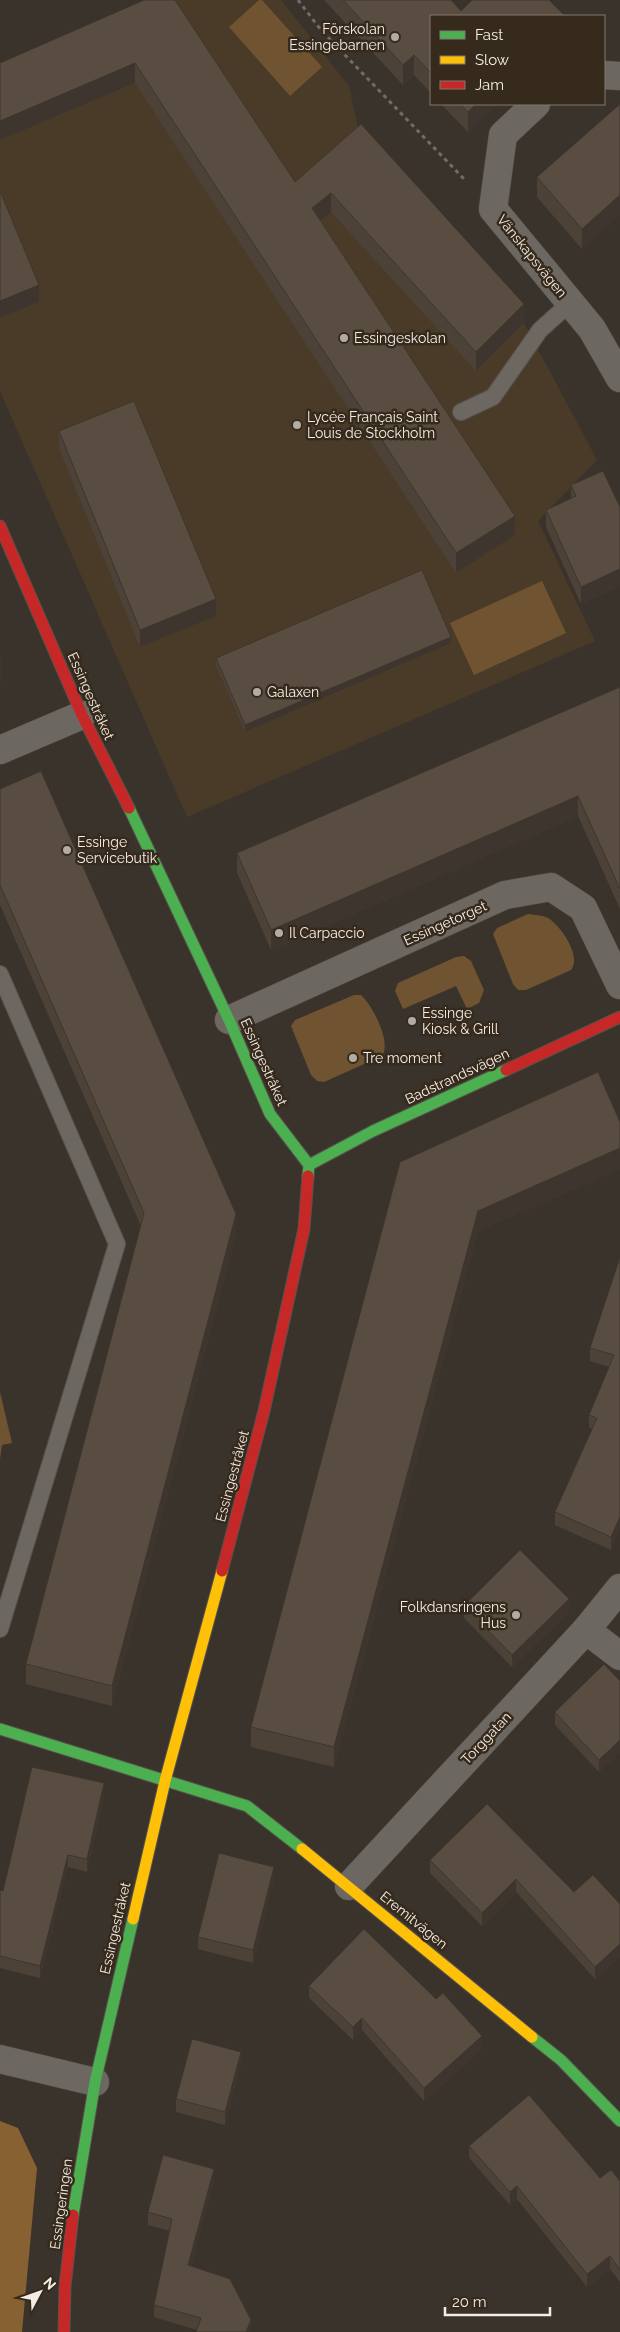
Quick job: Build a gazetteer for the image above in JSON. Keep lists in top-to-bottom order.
{
  "streets": {
    "street": [
      "Vänskapsvägen",
      "Essingestråket",
      "Essingetorget",
      "Badstrandsvägen",
      "Torggatan",
      "Eremitvägen",
      "Essingeringen"
    ]
  },
  "crossings": [
    ["Essingestråket", "Essingetorget"],
    ["Essingestråket", "Badstrandsvägen"],
    ["Essingestråket", "Eremitvägen"],
    ["Essingestråket", "Essingeringen"],
    ["Torggatan", "Eremitvägen"]
  ],
  "places": [
    "Förskolan Essingebarnen",
    "Essingeskolan",
    "Lycée Français Saint Louis de Stockholm",
    "Galaxen",
    "Essinge Servicebutik",
    "Il Carpaccio",
    "Essinge Kiosk & Grill",
    "Tre moment",
    "Folkdansringens Hus"
  ],
  "legend": ["Fast", "Slow", "Jam"],
  "scale_bar": "20 m",
  "north": "top right"
}
